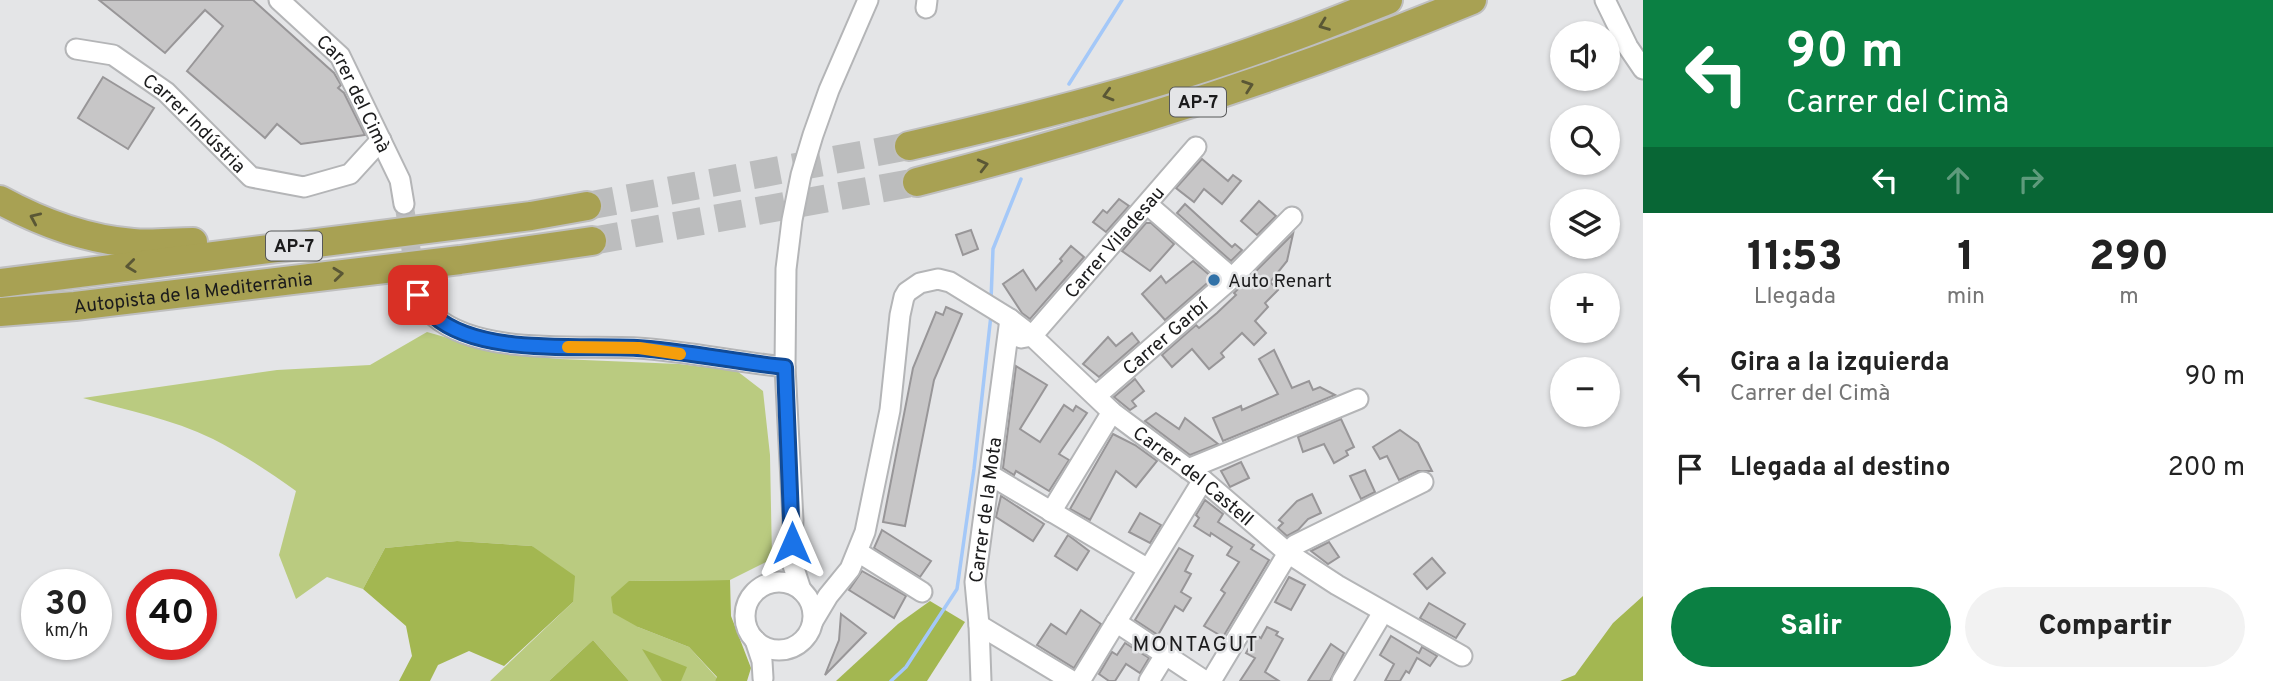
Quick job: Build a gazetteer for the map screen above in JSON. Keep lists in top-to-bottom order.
{
  "streets": {
    "highway": ["AP-7", "Autopista de la Mediterrània"],
    "street": [
      "Carrer del Cimà",
      "Carrer Indústria",
      "Carrer Viladesau",
      "Carrer Garbí",
      "Carrer del Castell",
      "Carrer de la Mota"
    ]
  },
  "crossings": [
    ["Carrer del Cimà", "Carrer Indústria"],
    ["Carrer Viladesau", "Carrer del Castell"],
    ["Carrer Garbí", "Carrer del Castell"],
    ["Carrer del Castell", "Carrer de la Mota"]
  ],
  "districts": ["MONTAGUT"],
  "places": ["Auto Renart"],
  "page": {
    "turn": ["90 m", "Carrer del Cimà"],
    "map_buttons": ["+", "−"],
    "eta": [
      "11:53",
      "Llegada",
      "1",
      "min",
      "290",
      "m"
    ],
    "list": [
      {
        "name": "Gira a la izquierda",
        "note": "Carrer del Cimà",
        "value": "90 m"
      },
      {
        "name": "Llegada al destino",
        "value": "200 m"
      }
    ],
    "speed": "30 km/h",
    "limit": "40",
    "buttons": ["Salir", "Compartir"]
  }
}
